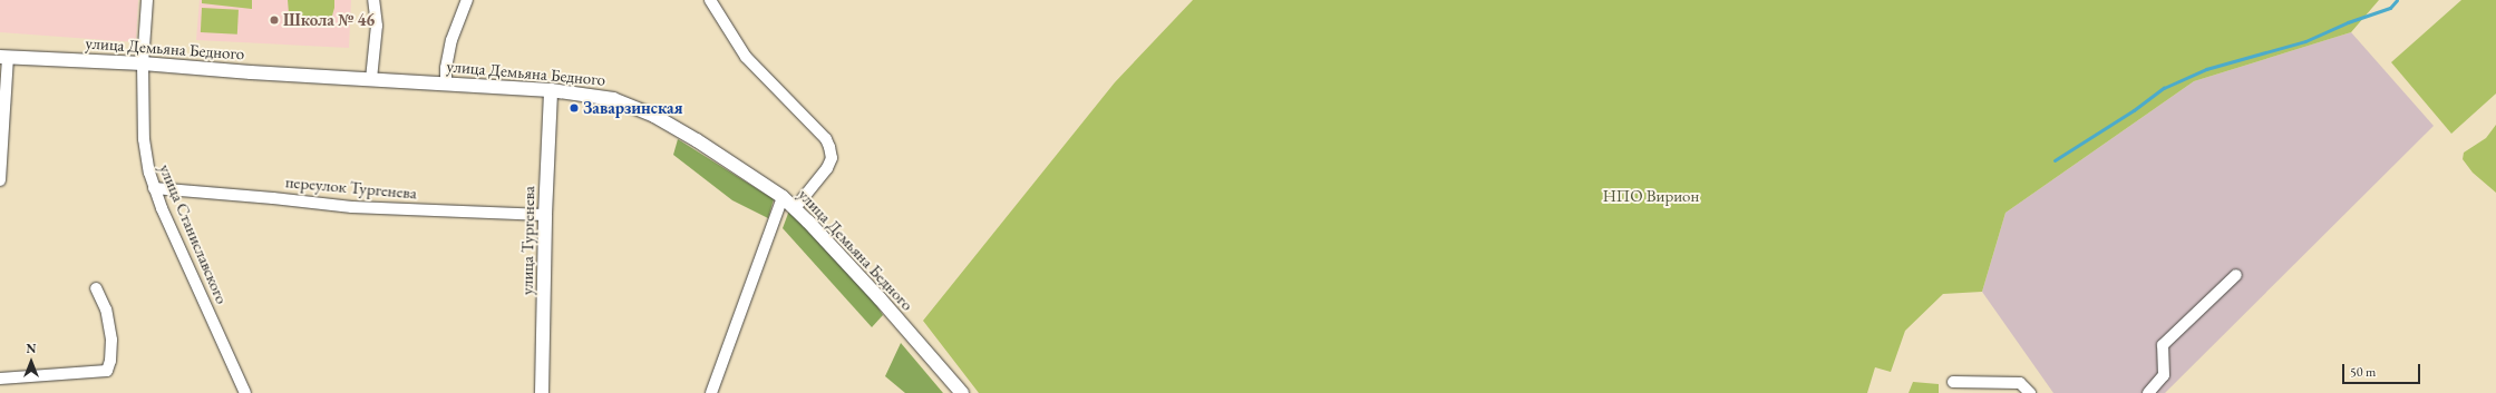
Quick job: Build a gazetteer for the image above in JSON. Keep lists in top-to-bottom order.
{
  "streets": {
    "street": [
      "улица Демьяна Бедного",
      "переулок Тургенева",
      "улица Станиславского",
      "улица Тургенева"
    ]
  },
  "crossings": [
    ["улица Демьяна Бедного", "улица Станиславского"],
    ["улица Демьяна Бедного", "улица Тургенева"],
    ["переулок Тургенева", "улица Станиславского"],
    ["переулок Тургенева", "улица Тургенева"]
  ],
  "parks": ["НПО Вирион"],
  "places": ["Школа № 46", "Заварзинская"],
  "scale_bar": "50 m",
  "north": "top"
}
